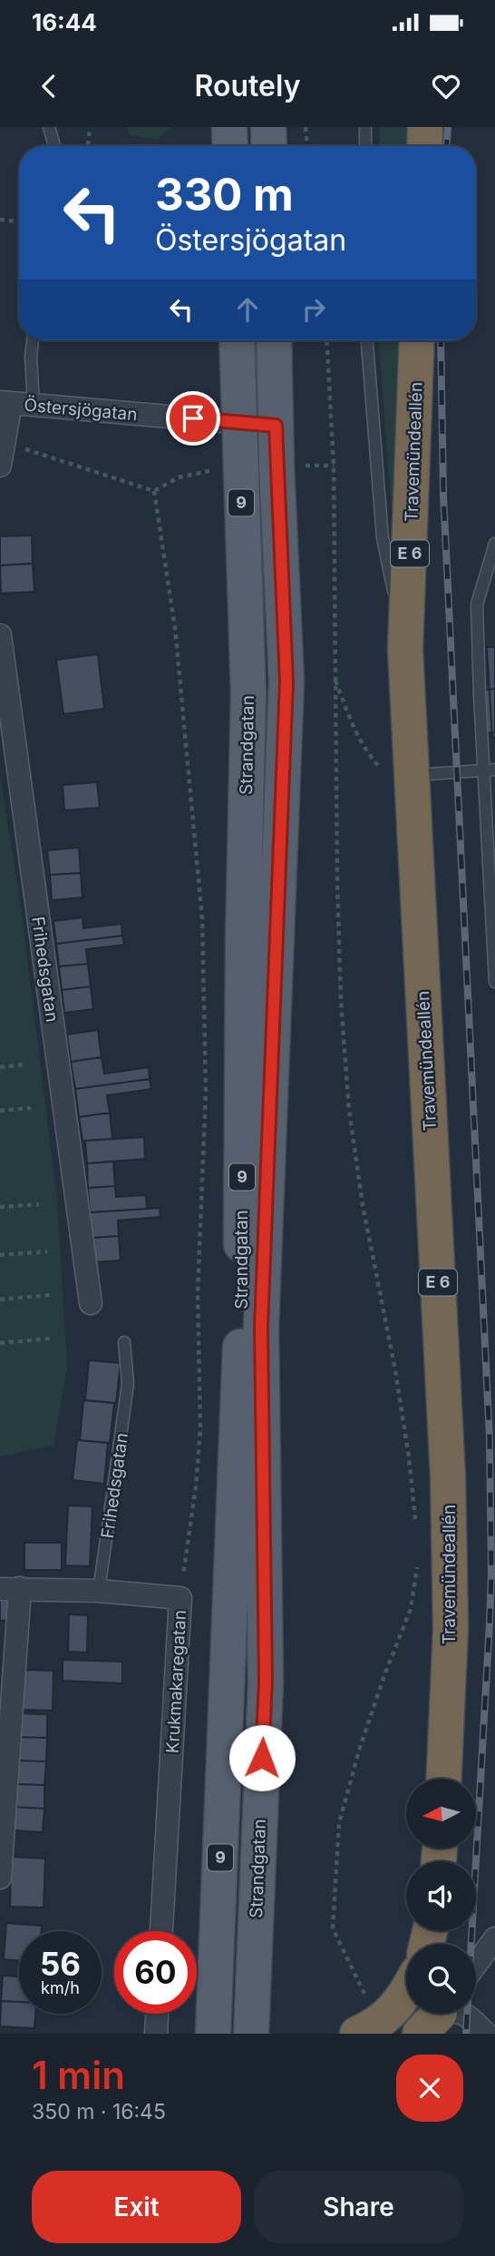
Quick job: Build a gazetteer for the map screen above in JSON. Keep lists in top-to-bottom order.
{
  "streets": {
    "highway": ["Travemündeallén", "E 6"],
    "main road": ["9", "Strandgatan"],
    "street": ["Östersjögatan", "Frihedsgatan", "Krukmakaregatan"]
  },
  "crossings": [
    ["Östersjögatan", "Strandgatan"],
    ["Frihedsgatan", "Krukmakaregatan"]
  ],
  "north": "left",
  "page": {
    "status": "16:44",
    "header": "Routely",
    "turn": ["330 m", "Östersjögatan"],
    "speed": "56 km/h",
    "limit": "60",
    "heading": ["1 min", "350 m · 16:45"],
    "buttons": ["Exit", "Share"]
  }
}
